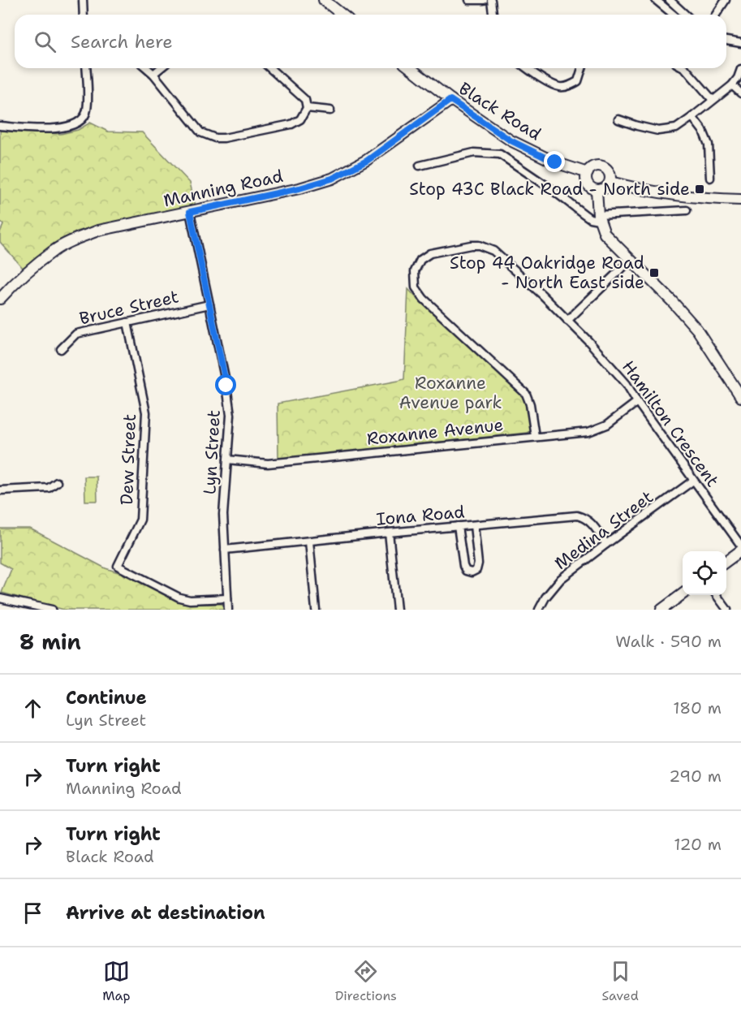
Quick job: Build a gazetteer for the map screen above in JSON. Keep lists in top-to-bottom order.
{
  "streets": {
    "street": [
      "Black Road",
      "Manning Road",
      "Bruce Street",
      "Hamilton Crescent",
      "Roxanne Avenue",
      "Lyn Street",
      "Dew Street",
      "Iona Road",
      "Medina Street"
    ]
  },
  "crossings": [
    ["Black Road", "Manning Road"],
    ["Manning Road", "Lyn Street"],
    ["Bruce Street", "Lyn Street"],
    ["Bruce Street", "Dew Street"],
    ["Hamilton Crescent", "Roxanne Avenue"],
    ["Hamilton Crescent", "Medina Street"],
    ["Roxanne Avenue", "Lyn Street"],
    ["Lyn Street", "Dew Street"],
    ["Lyn Street", "Iona Road"],
    ["Iona Road", "Medina Street"]
  ],
  "parks": ["Roxanne Avenue park"],
  "places": {
    "transit": ["Stop 43C Black Road - North side", "Stop 44 Oakridge Road - North East side"]
  },
  "page": {
    "search": "Search here",
    "heading": ["8 min", "Walk · 590 m"],
    "list": [
      ["Continue", "Lyn Street", "180 m"],
      ["Turn right", "Manning Road", "290 m"],
      ["Turn right", "Black Road", "120 m"],
      "Arrive at destination"
    ],
    "nav": ["Map", "Directions", "Saved"]
  }
}
